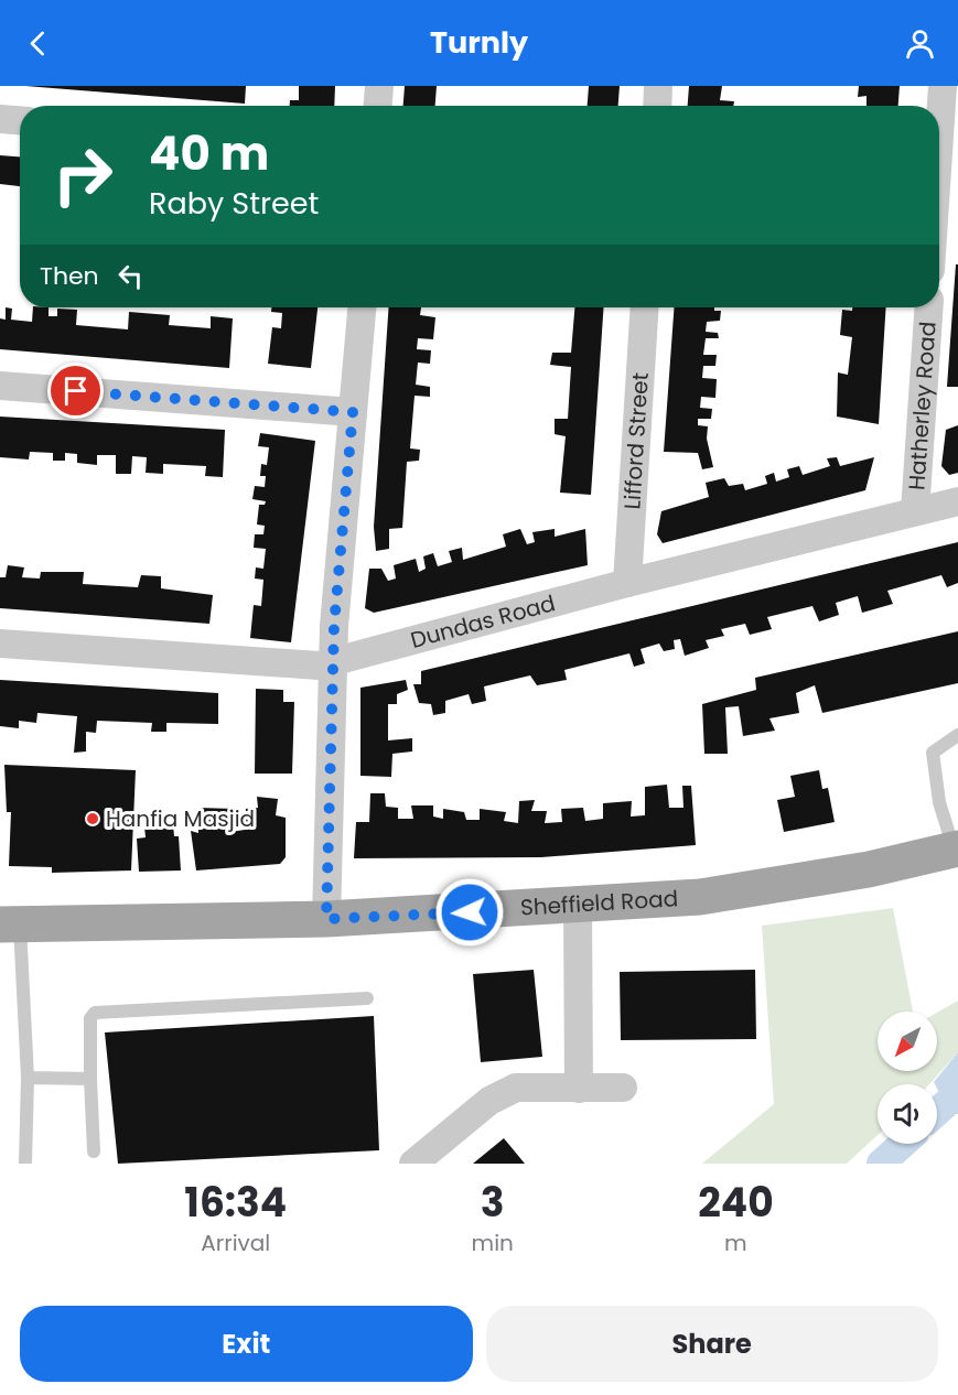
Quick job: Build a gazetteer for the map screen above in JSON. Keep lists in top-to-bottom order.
{
  "streets": {
    "main road": ["Sheffield Road"],
    "street": ["Hatherley Road", "Lifford Street", "Dundas Road"]
  },
  "crossings": [
    ["Hatherley Road", "Dundas Road"],
    ["Lifford Street", "Dundas Road"]
  ],
  "places": ["Hanfia Masjid"],
  "north": "bottom left",
  "page": {
    "header": "Turnly",
    "turn": ["40 m", "Raby Street"],
    "then": "Then",
    "eta": [
      "16:34",
      "Arrival",
      "3",
      "min",
      "240",
      "m"
    ],
    "buttons": ["Exit", "Share"]
  }
}
